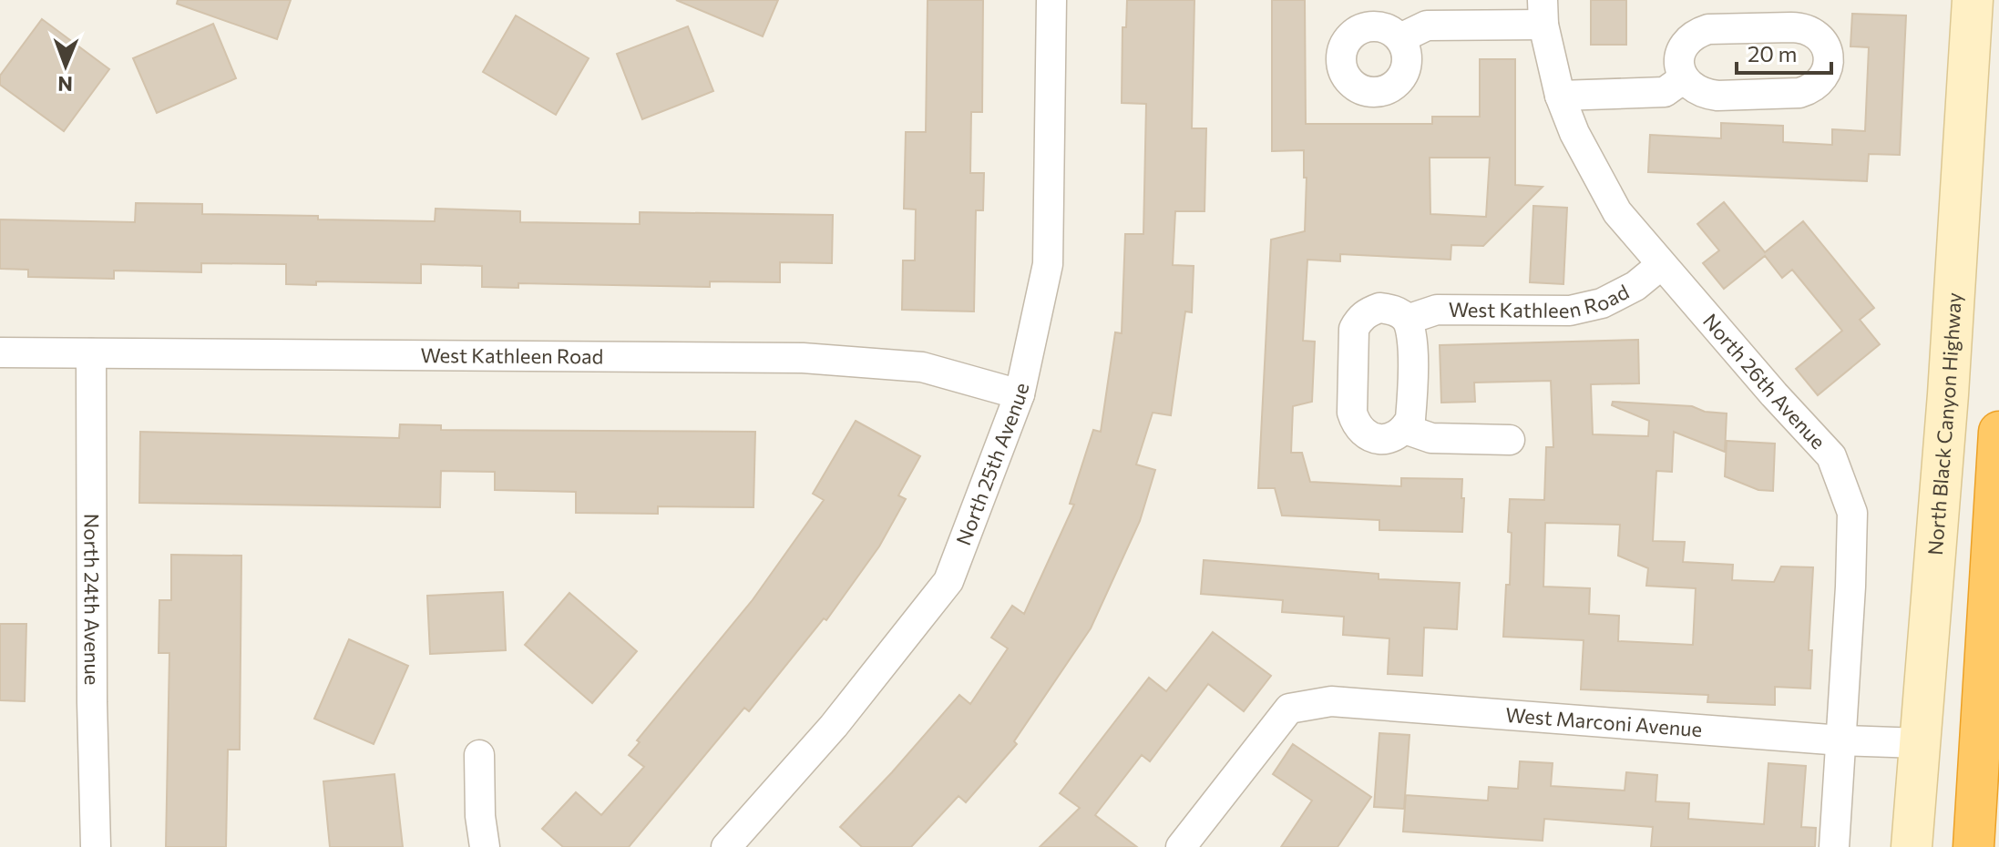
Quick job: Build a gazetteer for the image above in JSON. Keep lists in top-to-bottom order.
{
  "streets": {
    "main road": ["North Black Canyon Highway"],
    "street": [
      "West Kathleen Road",
      "North 26th Avenue",
      "North 25th Avenue",
      "North 24th Avenue",
      "West Marconi Avenue"
    ]
  },
  "crossings": [
    ["West Kathleen Road", "North 26th Avenue"],
    ["West Kathleen Road", "North 25th Avenue"],
    ["West Kathleen Road", "North 24th Avenue"],
    ["North 26th Avenue", "West Marconi Avenue"],
    ["North Black Canyon Highway", "West Marconi Avenue"]
  ],
  "scale_bar": "20 m",
  "north": "bottom"
}
